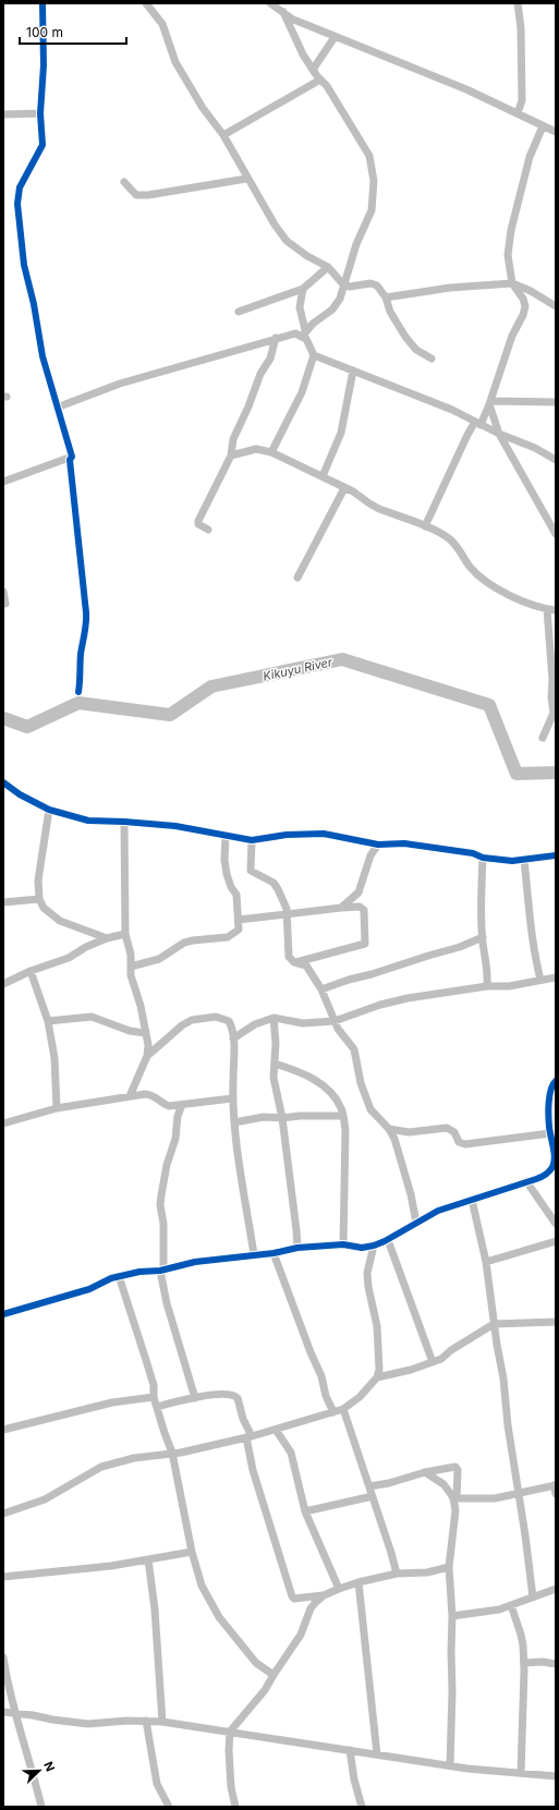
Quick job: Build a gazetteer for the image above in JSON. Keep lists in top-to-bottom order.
{
  "water": ["Kikuyu River"],
  "scale_bar": "100 m",
  "north": "top right"
}
